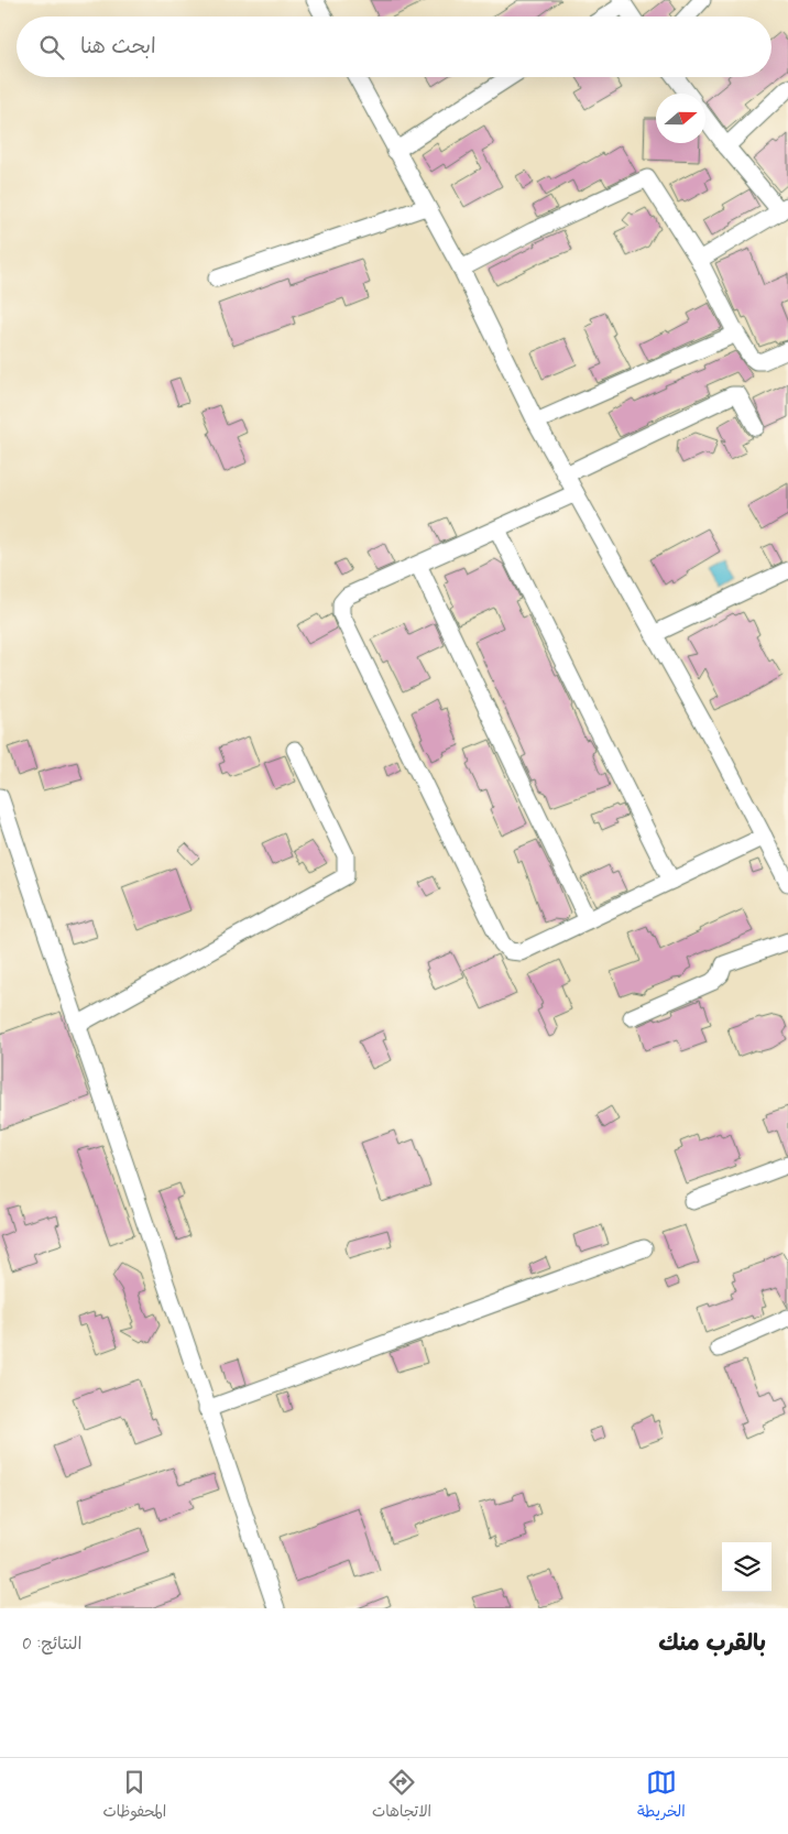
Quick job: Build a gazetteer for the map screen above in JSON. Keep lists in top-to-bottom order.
{
  "north": "right",
  "page": {
    "search": "ابحث هنا",
    "heading": ["بالقرب منك", "النتائج: 0"],
    "nav": ["الخريطة", "الاتجاهات", "المحفوظات"]
  }
}
